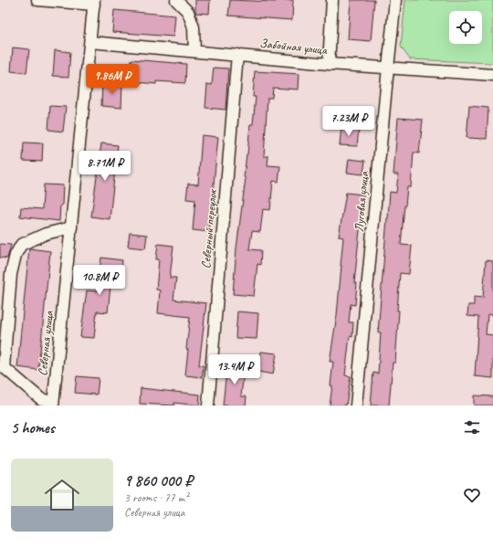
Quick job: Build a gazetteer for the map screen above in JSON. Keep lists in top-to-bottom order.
{
  "streets": {
    "street": [
      "Забойная улица",
      "Луговая улица",
      "Северный переулок",
      "Северная улица"
    ]
  },
  "crossings": [
    ["Забойная улица", "Луговая улица"],
    ["Забойная улица", "Северный переулок"],
    ["Забойная улица", "Северная улица"]
  ],
  "page": {
    "price": [
      "9.86M ₽",
      "7.23M ₽",
      "8.71M ₽",
      "10.8M ₽",
      "13.4M ₽"
    ],
    "heading": "5 homes",
    "list": [
      {
        "name": "9 860 000 ₽",
        "note": "3 rooms · 77 m² · Северная улица"
      }
    ]
  }
}
